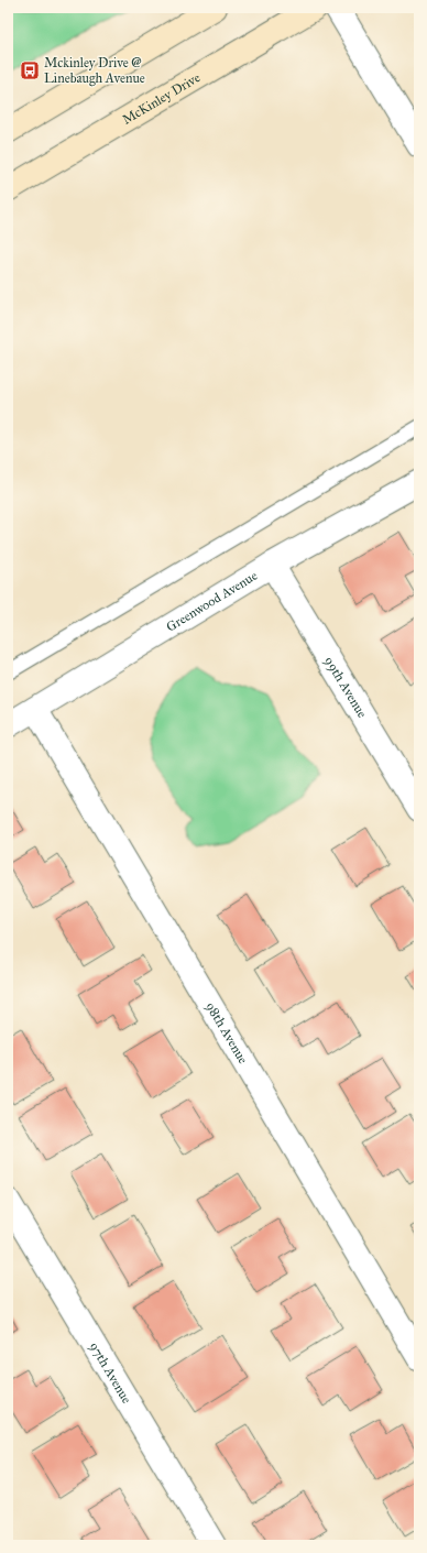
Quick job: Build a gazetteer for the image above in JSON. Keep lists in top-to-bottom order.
{
  "streets": {
    "main road": ["McKinley Drive"],
    "street": [
      "Greenwood Avenue",
      "99th Avenue",
      "98th Avenue",
      "97th Avenue"
    ]
  },
  "crossings": [
    ["Greenwood Avenue", "99th Avenue"],
    ["Greenwood Avenue", "98th Avenue"]
  ],
  "places": {
    "bus stop": ["Mckinley Drive @ Linebaugh Avenue"]
  }
}
